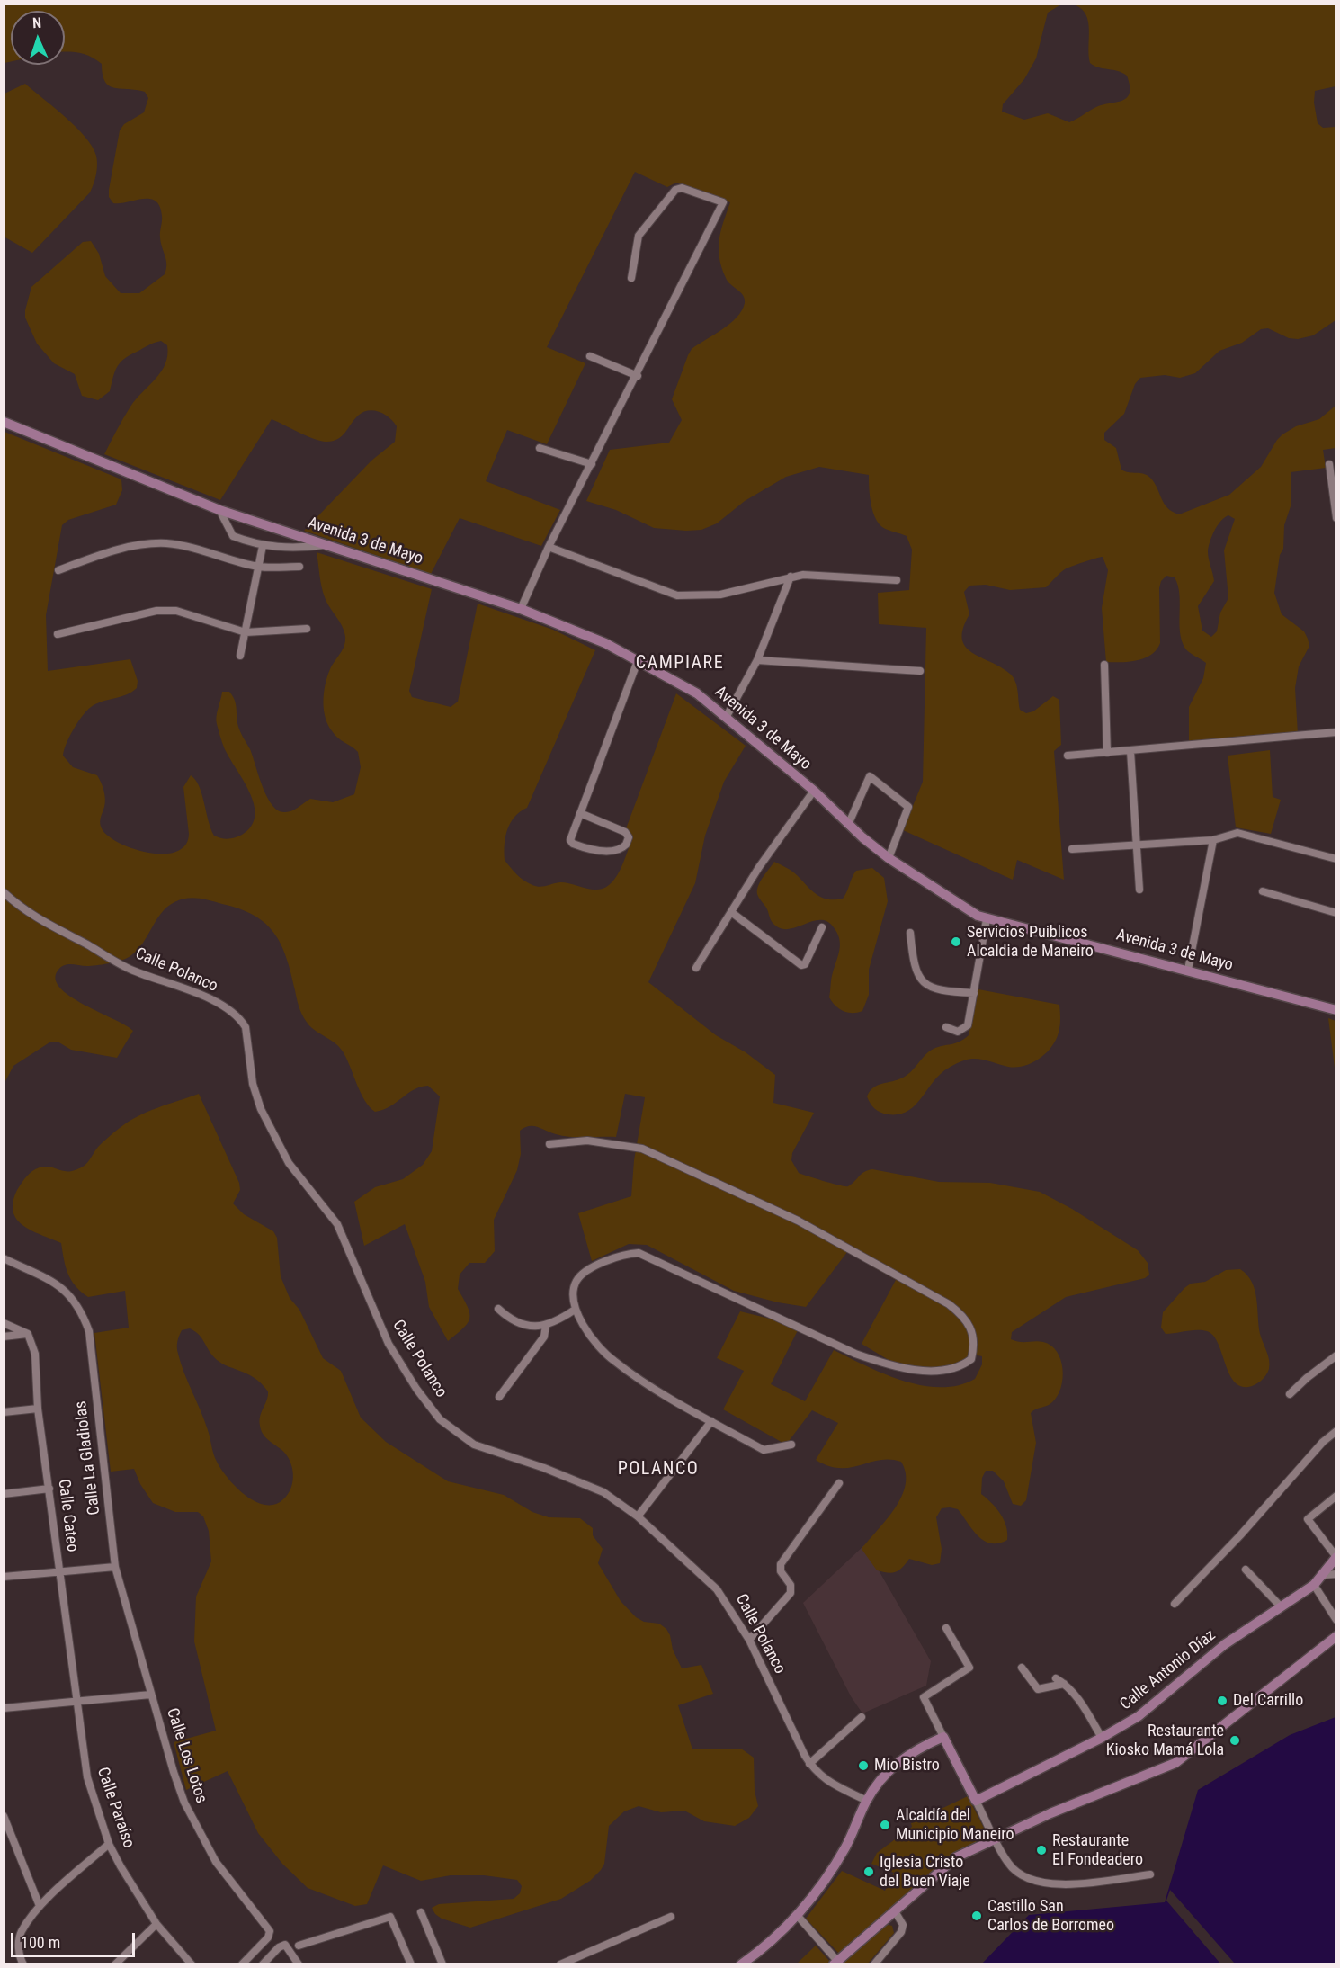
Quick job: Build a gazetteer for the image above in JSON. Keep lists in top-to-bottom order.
{
  "streets": {
    "street": [
      "Avenida 3 de Mayo",
      "Calle Polanco",
      "Calle La Gladiolas",
      "Calle Cateo",
      "Calle Antonio Díaz",
      "Calle Los Lotos",
      "Calle Paraíso"
    ]
  },
  "crossings": [
    ["Calle La Gladiolas", "Calle Los Lotos"],
    ["Calle Cateo", "Calle Paraíso"]
  ],
  "districts": ["CAMPIARE", "POLANCO"],
  "places": [
    "Servicios Puiblicos Alcaldia de Maneiro",
    "Del Carrillo",
    "Restaurante Kiosko Mamá Lola",
    "Mío Bistro",
    "Alcaldía del Municipio Maneiro",
    "Restaurante El Fondeadero",
    "Iglesia Cristo del Buen Viaje",
    "Castillo San Carlos de Borromeo"
  ],
  "scale_bar": "100 m",
  "north": "top"
}
